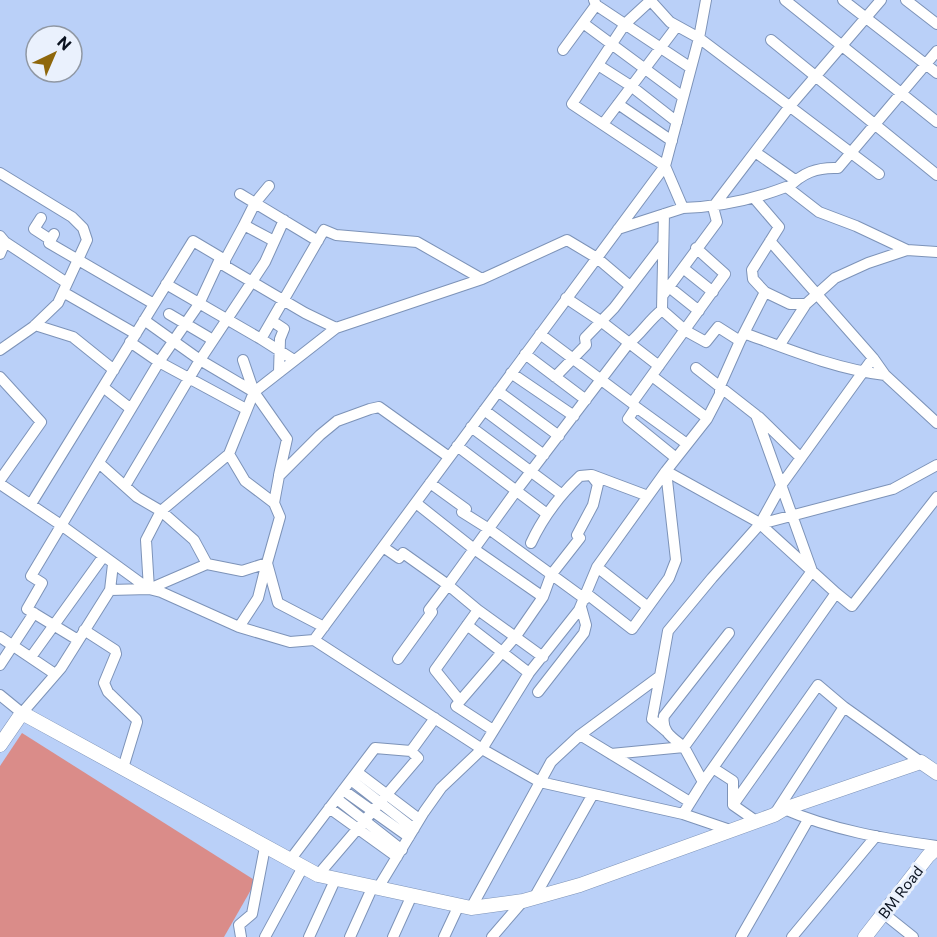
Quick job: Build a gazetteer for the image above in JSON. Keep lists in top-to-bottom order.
{
  "streets": {
    "main road": ["BM Road"]
  },
  "north": "top right"
}
